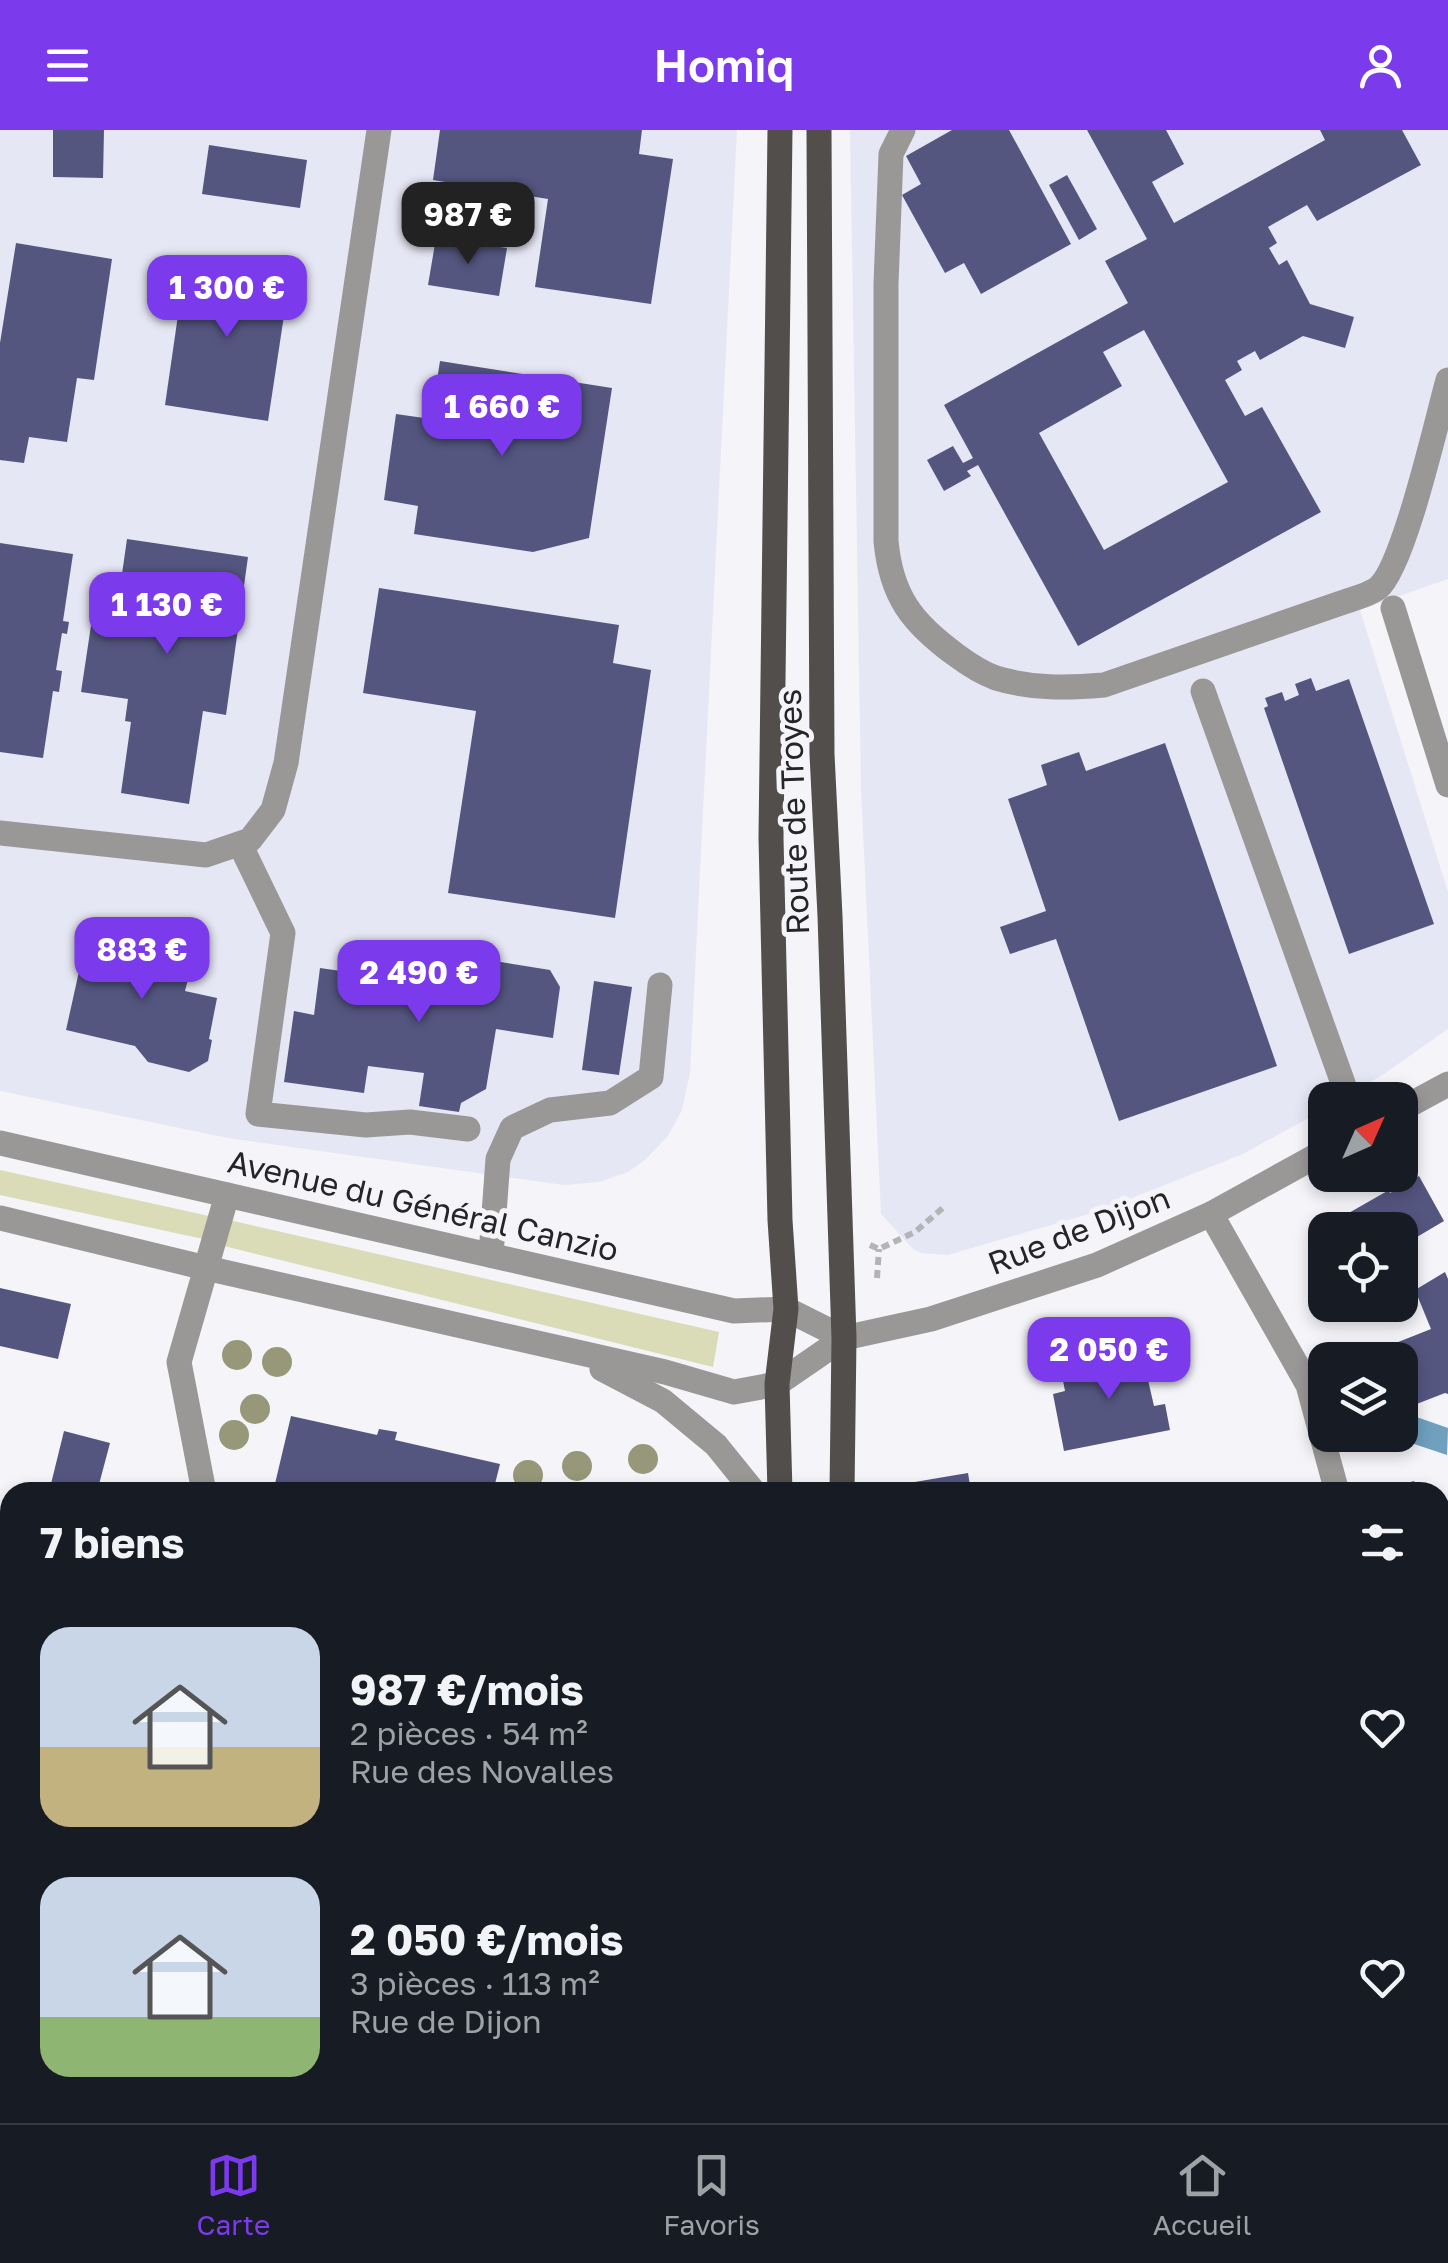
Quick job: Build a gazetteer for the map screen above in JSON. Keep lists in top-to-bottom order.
{
  "streets": {
    "main road": ["Route de Troyes"],
    "street": ["Avenue du Général Canzio", "Rue de Dijon"]
  },
  "crossings": [
    ["Route de Troyes", "Avenue du Général Canzio"],
    ["Route de Troyes", "Rue de Dijon"],
    ["Avenue du Général Canzio", "Rue de Dijon"]
  ],
  "north": "top right",
  "page": {
    "header": "Homiq",
    "price": [
      "987 €",
      "1 300 €",
      "1 660 €",
      "1 130 €",
      "883 €",
      "2 490 €",
      "2 050 €"
    ],
    "heading": "7 biens",
    "list": [
      {
        "name": "987 €/mois",
        "note": "2 pièces · 54 m² · Rue des Novalles"
      },
      {
        "name": "2 050 €/mois",
        "note": "3 pièces · 113 m² · Rue de Dijon"
      }
    ],
    "tabs": ["Carte", "Favoris", "Accueil"]
  }
}
